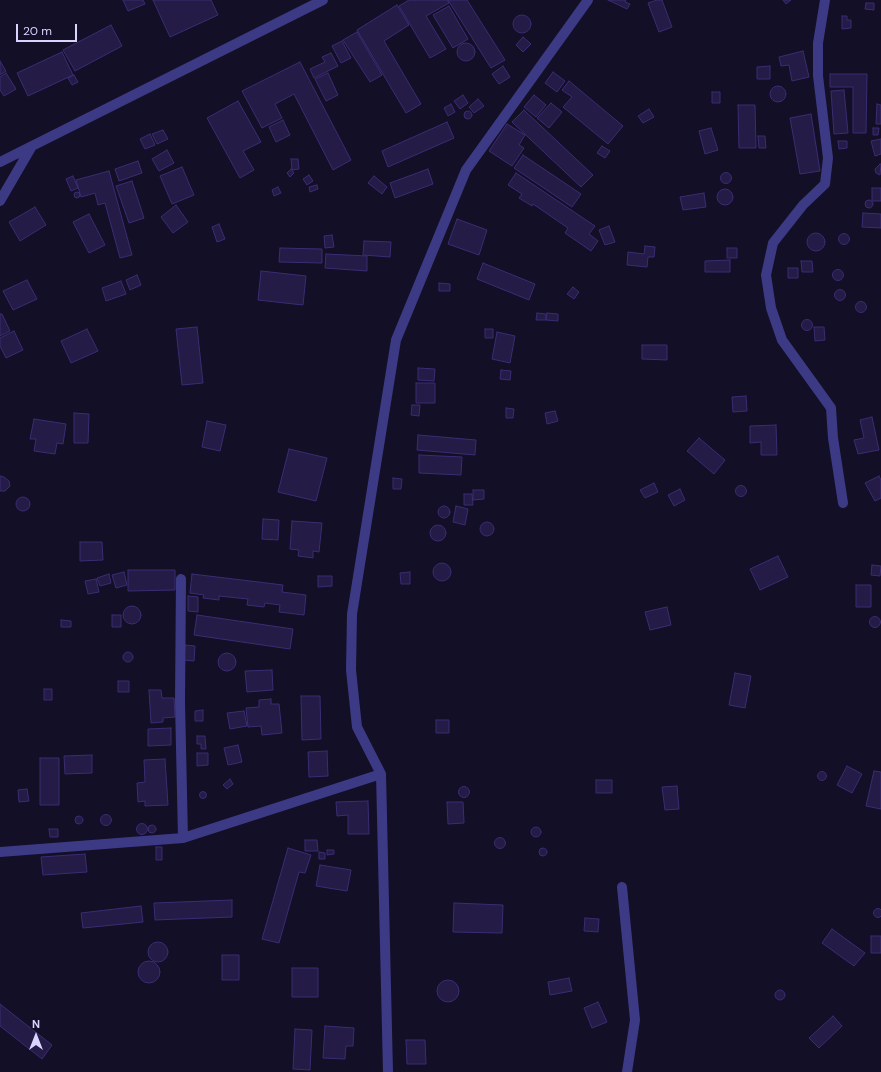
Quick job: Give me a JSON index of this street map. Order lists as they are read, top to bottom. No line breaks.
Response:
{"scale_bar":"20 m","north":"top"}
